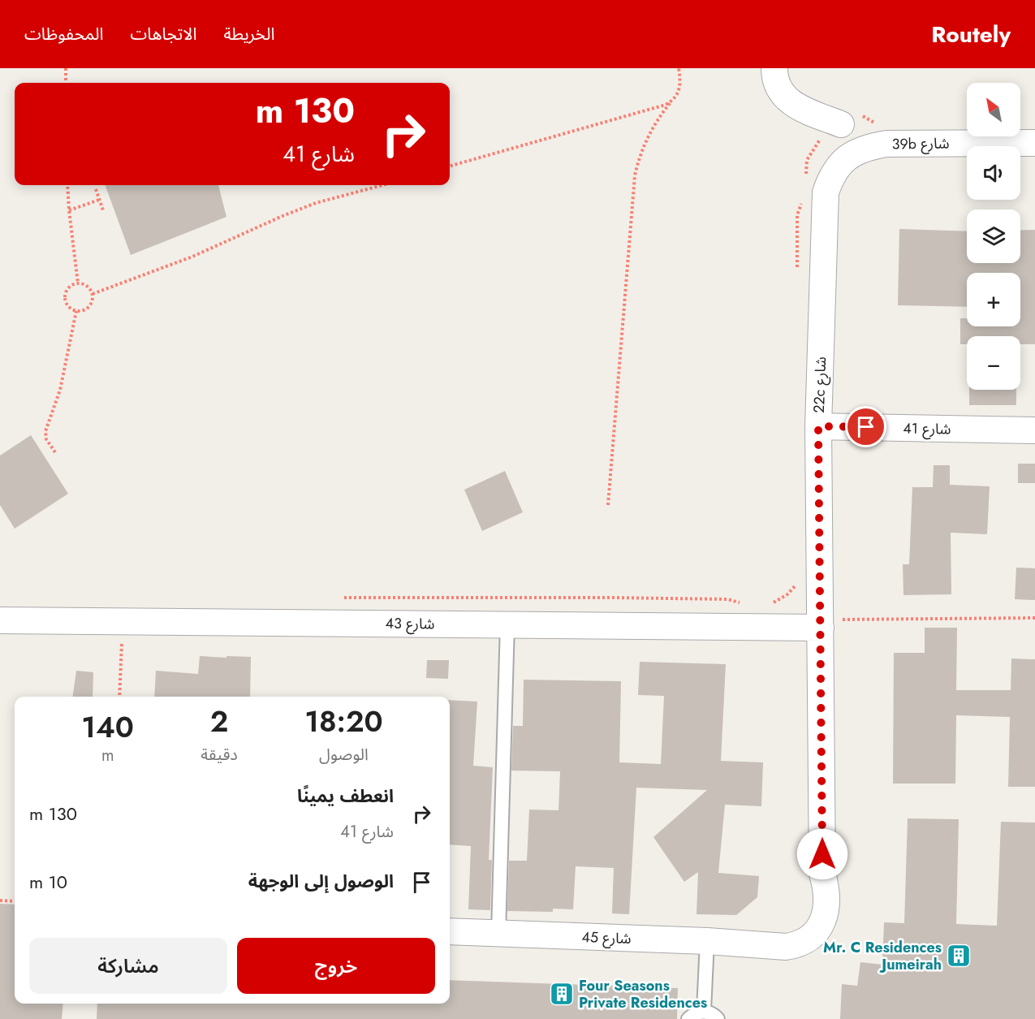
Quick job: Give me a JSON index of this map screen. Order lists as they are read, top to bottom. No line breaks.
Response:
{"streets":{"street":["39b شارع","22c شارع","شارع 41","شارع 43","شارع 45"]},"crossings":[["39b شارع","22c شارع"],["22c شارع","شارع 41"],["22c شارع","شارع 43"],["22c شارع","شارع 45"]],"places":{"building":["Mr. C Residences Jumeirah","Four Seasons Private Residences"]},"north":"top left","page":{"header":"Routely","nav":["الخريطة","الاتجاهات","المحفوظات"],"map_buttons":["+","−"],"turn":["130 m","شارع 41"],"eta":["18:20","الوصول","2","دقيقة","140","m"],"list":[{"name":"انعطف يمينًا","note":"شارع 41","value":"130 m"},{"name":"الوصول إلى الوجهة","value":"10 m"}],"buttons":["خروج","مشاركة"]}}
